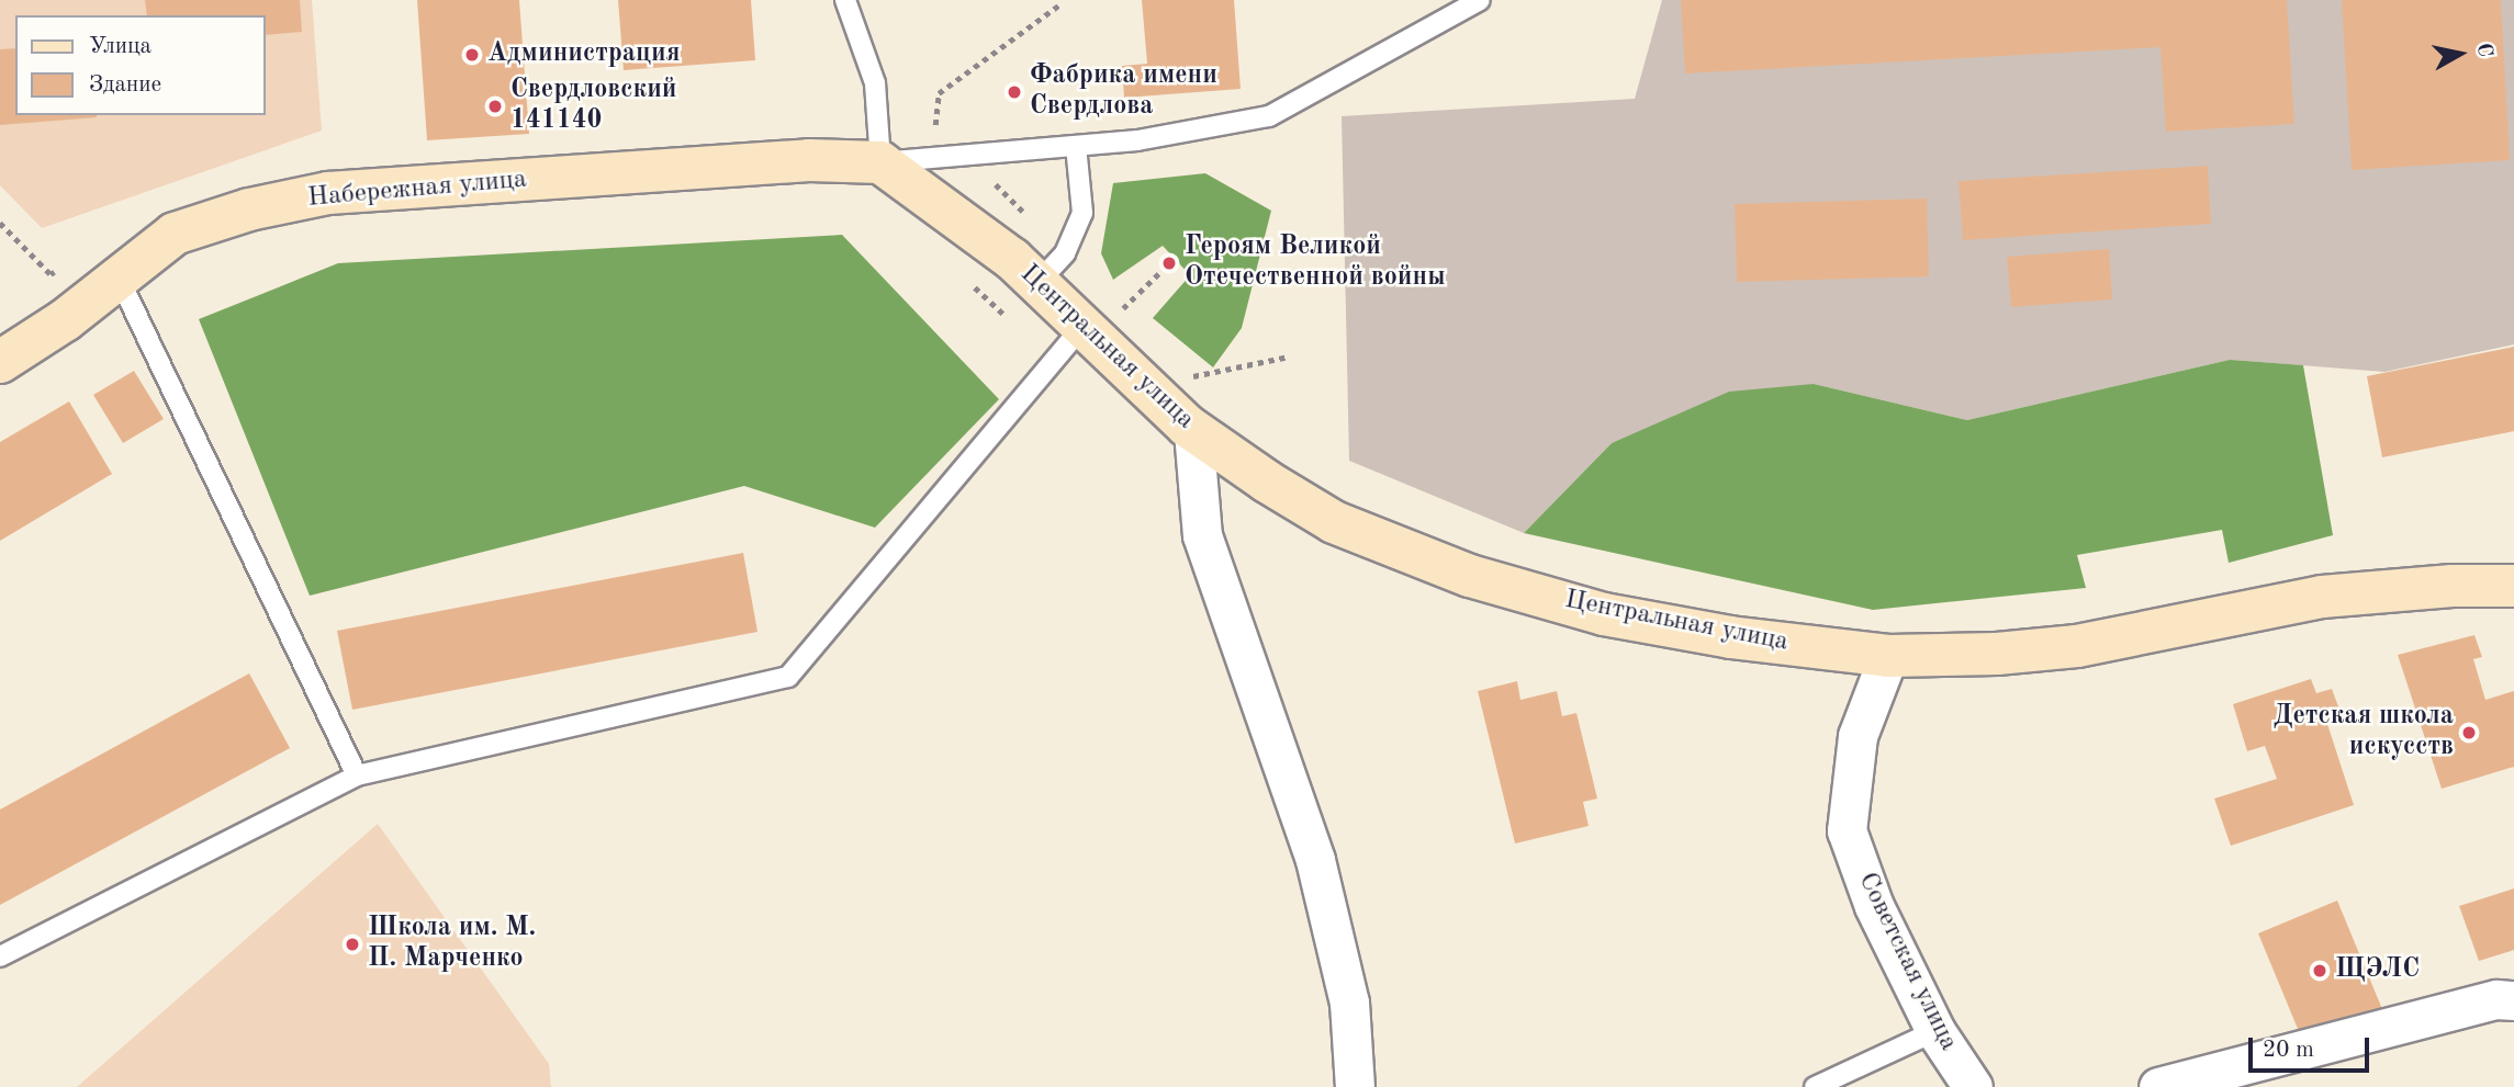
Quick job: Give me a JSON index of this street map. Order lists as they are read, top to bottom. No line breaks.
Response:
{"streets":{"street":["Набережная улица","Центральная улица","Советская улица"]},"crossings":[["Набережная улица","Центральная улица"],["Центральная улица","Советская улица"]],"places":["Администрация","Фабрика имени Свердлова","Свердловский 141140","Героям Великой Отечественной войны","Детская школа искусств","Школа им. М. П. Марченко","ЩЭЛС"],"legend":["Улица","Здание"],"scale_bar":"20 m","north":"right"}
